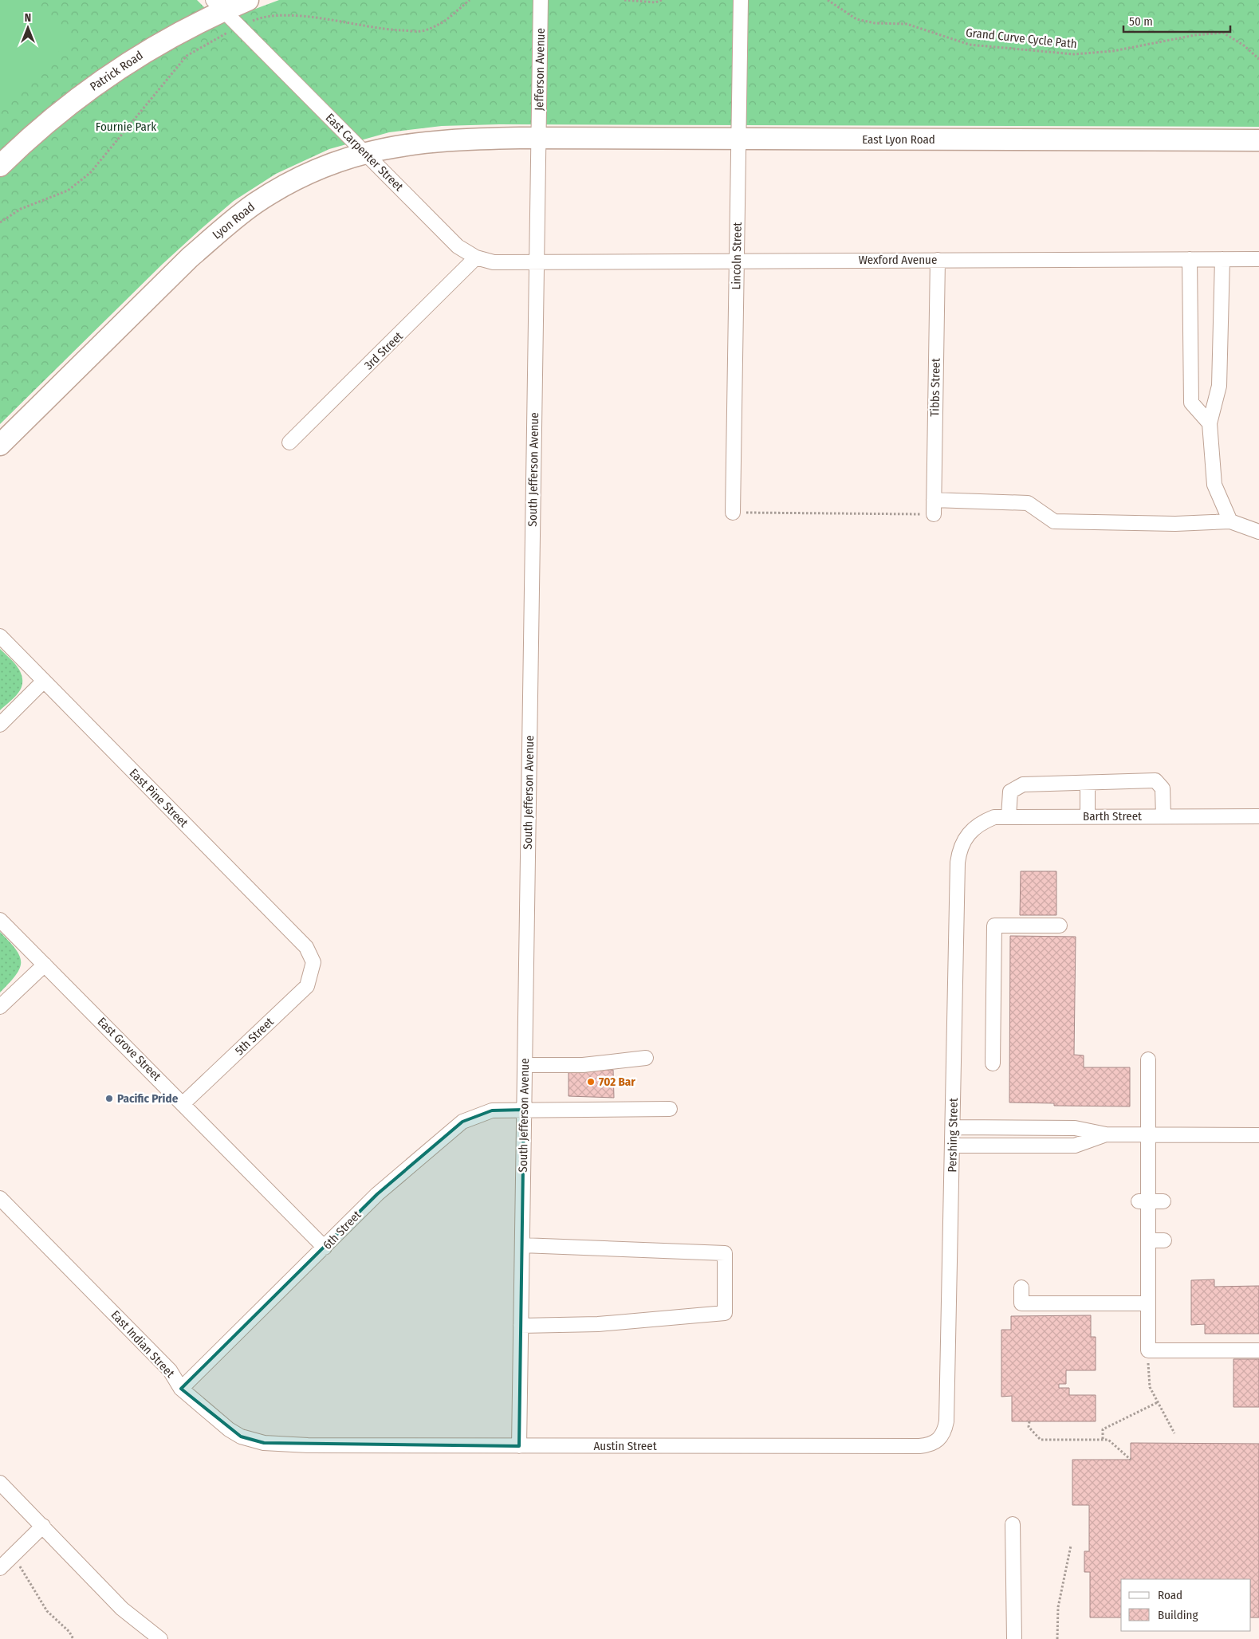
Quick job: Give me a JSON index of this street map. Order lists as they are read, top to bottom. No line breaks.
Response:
{"streets":{"highway":["Patrick Road","East Lyon Road","Lyon Road"],"street":["Jefferson Avenue","East Carpenter Street","Lincoln Street","Wexford Avenue","3rd Street","Tibbs Street","South Jefferson Avenue","East Pine Street","Barth Street","5th Street","East Grove Street","Pershing Street","6th Street","East Indian Street","Austin Street"],"path":["Grand Curve Cycle Path"]},"crossings":[["Jefferson Avenue","East Lyon Road"],["Jefferson Avenue","Lyon Road"],["Jefferson Avenue","South Jefferson Avenue"],["Patrick Road","East Carpenter Street"],["East Lyon Road","Lyon Road"],["East Lyon Road","Lincoln Street"],["East Lyon Road","South Jefferson Avenue"],["East Carpenter Street","Lyon Road"],["East Carpenter Street","Wexford Avenue"],["East Carpenter Street","3rd Street"],["East Carpenter Street","South Jefferson Avenue"],["Lyon Road","South Jefferson Avenue"],["Lincoln Street","Wexford Avenue"],["Wexford Avenue","Tibbs Street"],["Wexford Avenue","South Jefferson Avenue"],["South Jefferson Avenue","6th Street"],["South Jefferson Avenue","Austin Street"],["East Pine Street","5th Street"],["Barth Street","Pershing Street"],["5th Street","East Grove Street"],["East Grove Street","6th Street"],["Pershing Street","Austin Street"],["6th Street","East Indian Street"],["East Indian Street","Austin Street"]],"parks":["Fournie Park"],"places":["702 Bar","Pacific Pride"],"legend":["Road","Building"],"scale_bar":"50 m","north":"top"}
